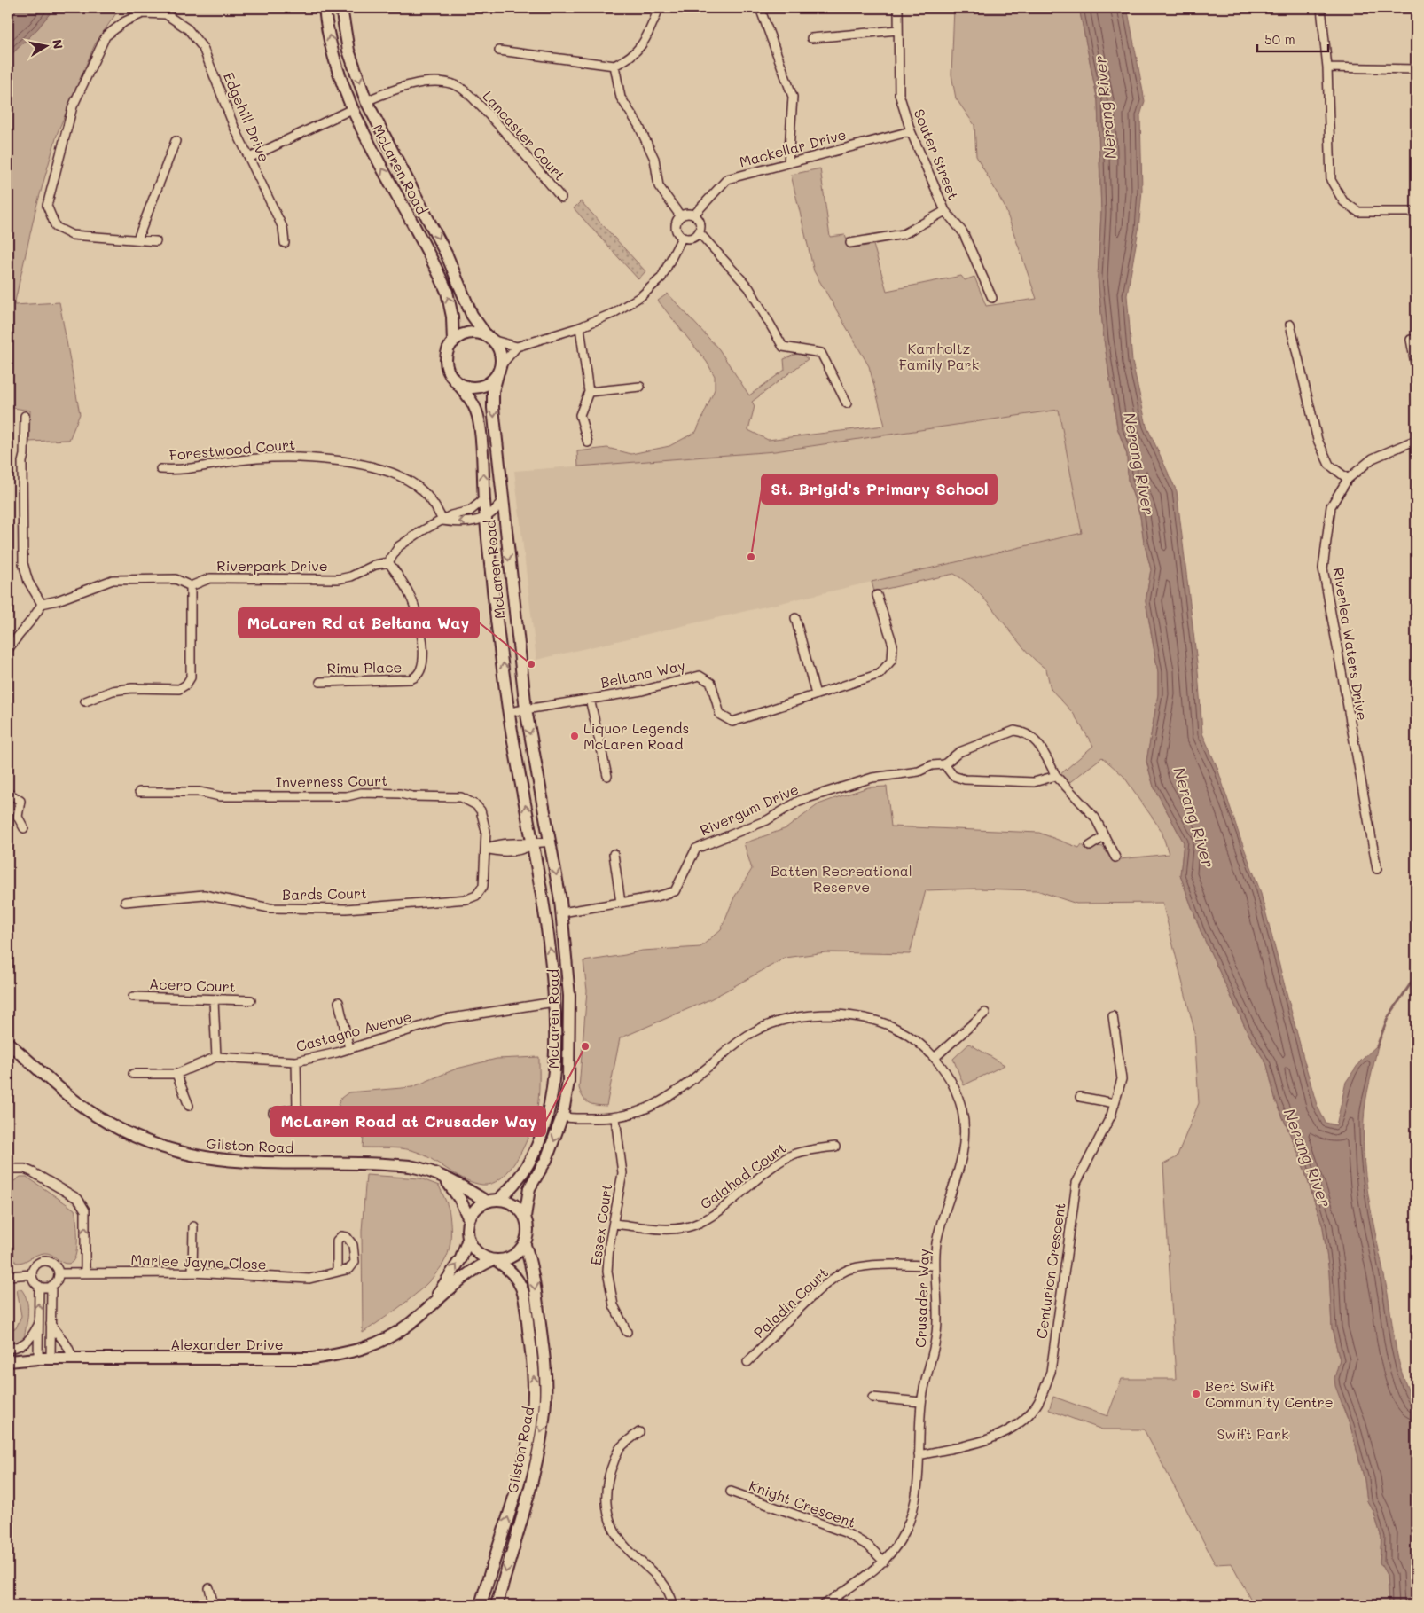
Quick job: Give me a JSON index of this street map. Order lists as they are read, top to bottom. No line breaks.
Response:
{"streets":{"main road":["McLaren Road","Gilston Road","Alexander Drive"],"street":["Edgehill Drive","Lancaster Court","Mackellar Drive","Souter Street","Forestwood Court","Riverpark Drive","Riverlea Waters Drive","Rimu Place","Beltana Way","Inverness Court","Rivergum Drive","Bards Court","Acero Court","Castagno Avenue","Galahad Court","Essex Court","Marlee Jayne Close","Centurion Crescent","Crusader Way","Paladin Court","Knight Crescent"]},"crossings":[["Lancaster Court","McLaren Road"],["Mackellar Drive","Souter Street"],["McLaren Road","Beltana Way"],["McLaren Road","Rivergum Drive"],["McLaren Road","Castagno Avenue"],["McLaren Road","Gilston Road"],["McLaren Road","Crusader Way"],["McLaren Road","Alexander Drive"],["Riverpark Drive","Rimu Place"],["Inverness Court","Bards Court"],["Gilston Road","Alexander Drive"],["Galahad Court","Essex Court"],["Essex Court","Crusader Way"],["Centurion Crescent","Crusader Way"],["Crusader Way","Paladin Court"],["Crusader Way","Knight Crescent"]],"water":["Nerang River"],"parks":["Kamholtz Family Park","Batten Recreational Reserve","Swift Park"],"places":["St. Brigid's Primary School","McLaren Rd at Beltana Way","Liquor Legends McLaren Road","McLaren Road at Crusader Way","Bert Swift Community Centre"],"scale_bar":"50 m","north":"right"}
